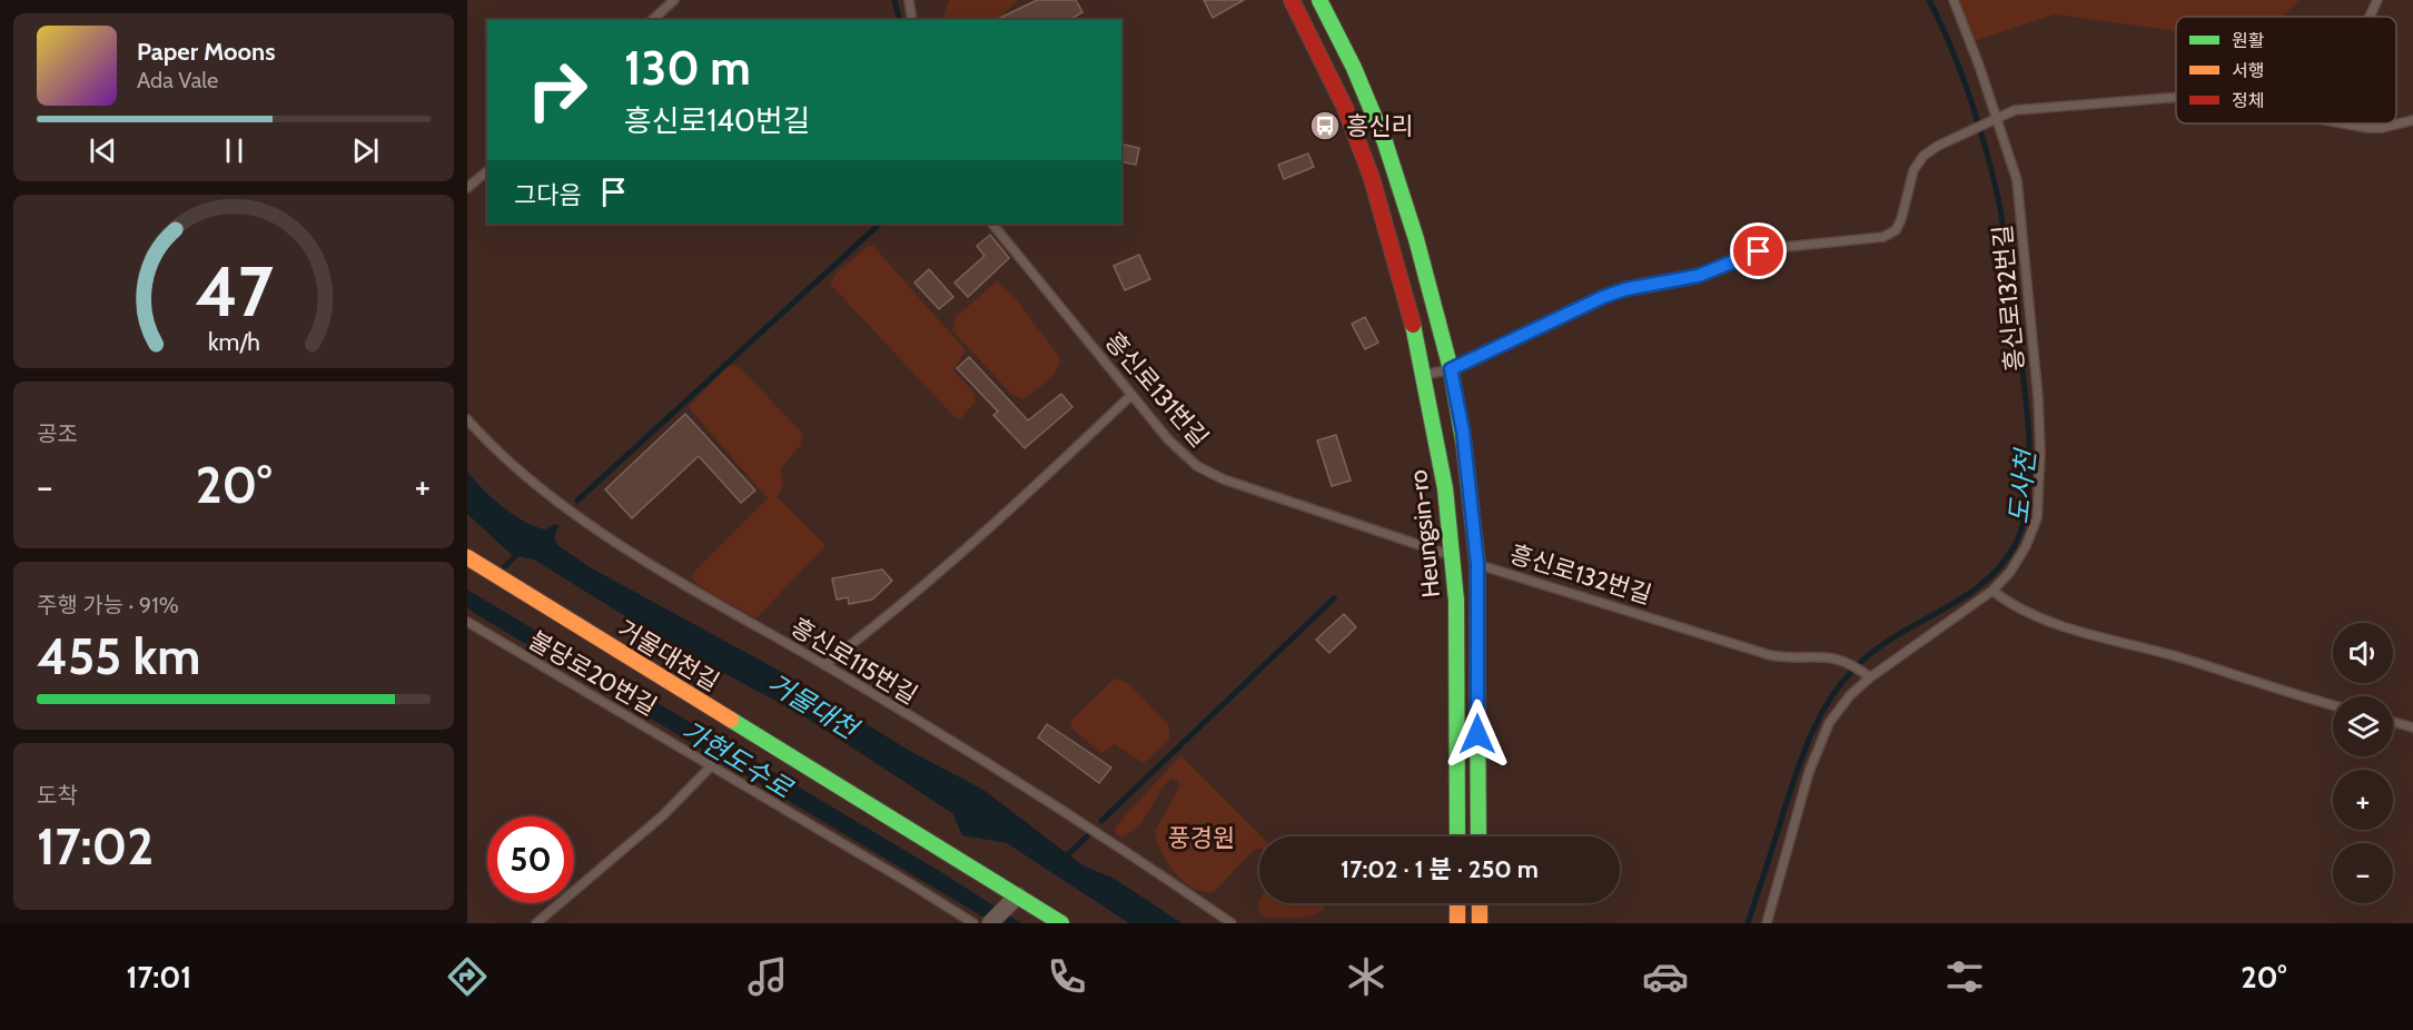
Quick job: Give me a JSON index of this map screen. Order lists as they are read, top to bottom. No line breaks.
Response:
{"streets":{"main road":["Heungsin-ro","거물대천길"],"lane":["흥신로132번길","흥신로131번길","흥신로115번길","불당로20번길"]},"crossings":[["흥신로132번길","Heungsin-ro"],["흥신로131번길","Heungsin-ro"]],"water":["도사천","거물대천","가현도수로"],"parks":["풍경원"],"places":{"bus stop":["흥신리"]},"legend":["원활","서행","정체"],"page":{"turn":["130 m","흥신로140번길"],"song":["Paper Moons","Ada Vale"],"then":"그다음","tile":["공조",["주행 가능 · 91%","455 km"],["도착","17:02"]],"heat":["−","20°","+"],"map_buttons":["+","−"],"limit":"50","trip":"17:02 · 1 분 · 250 m","tabs":["17:01","20°"],"gauge":["47","km/h"]}}
